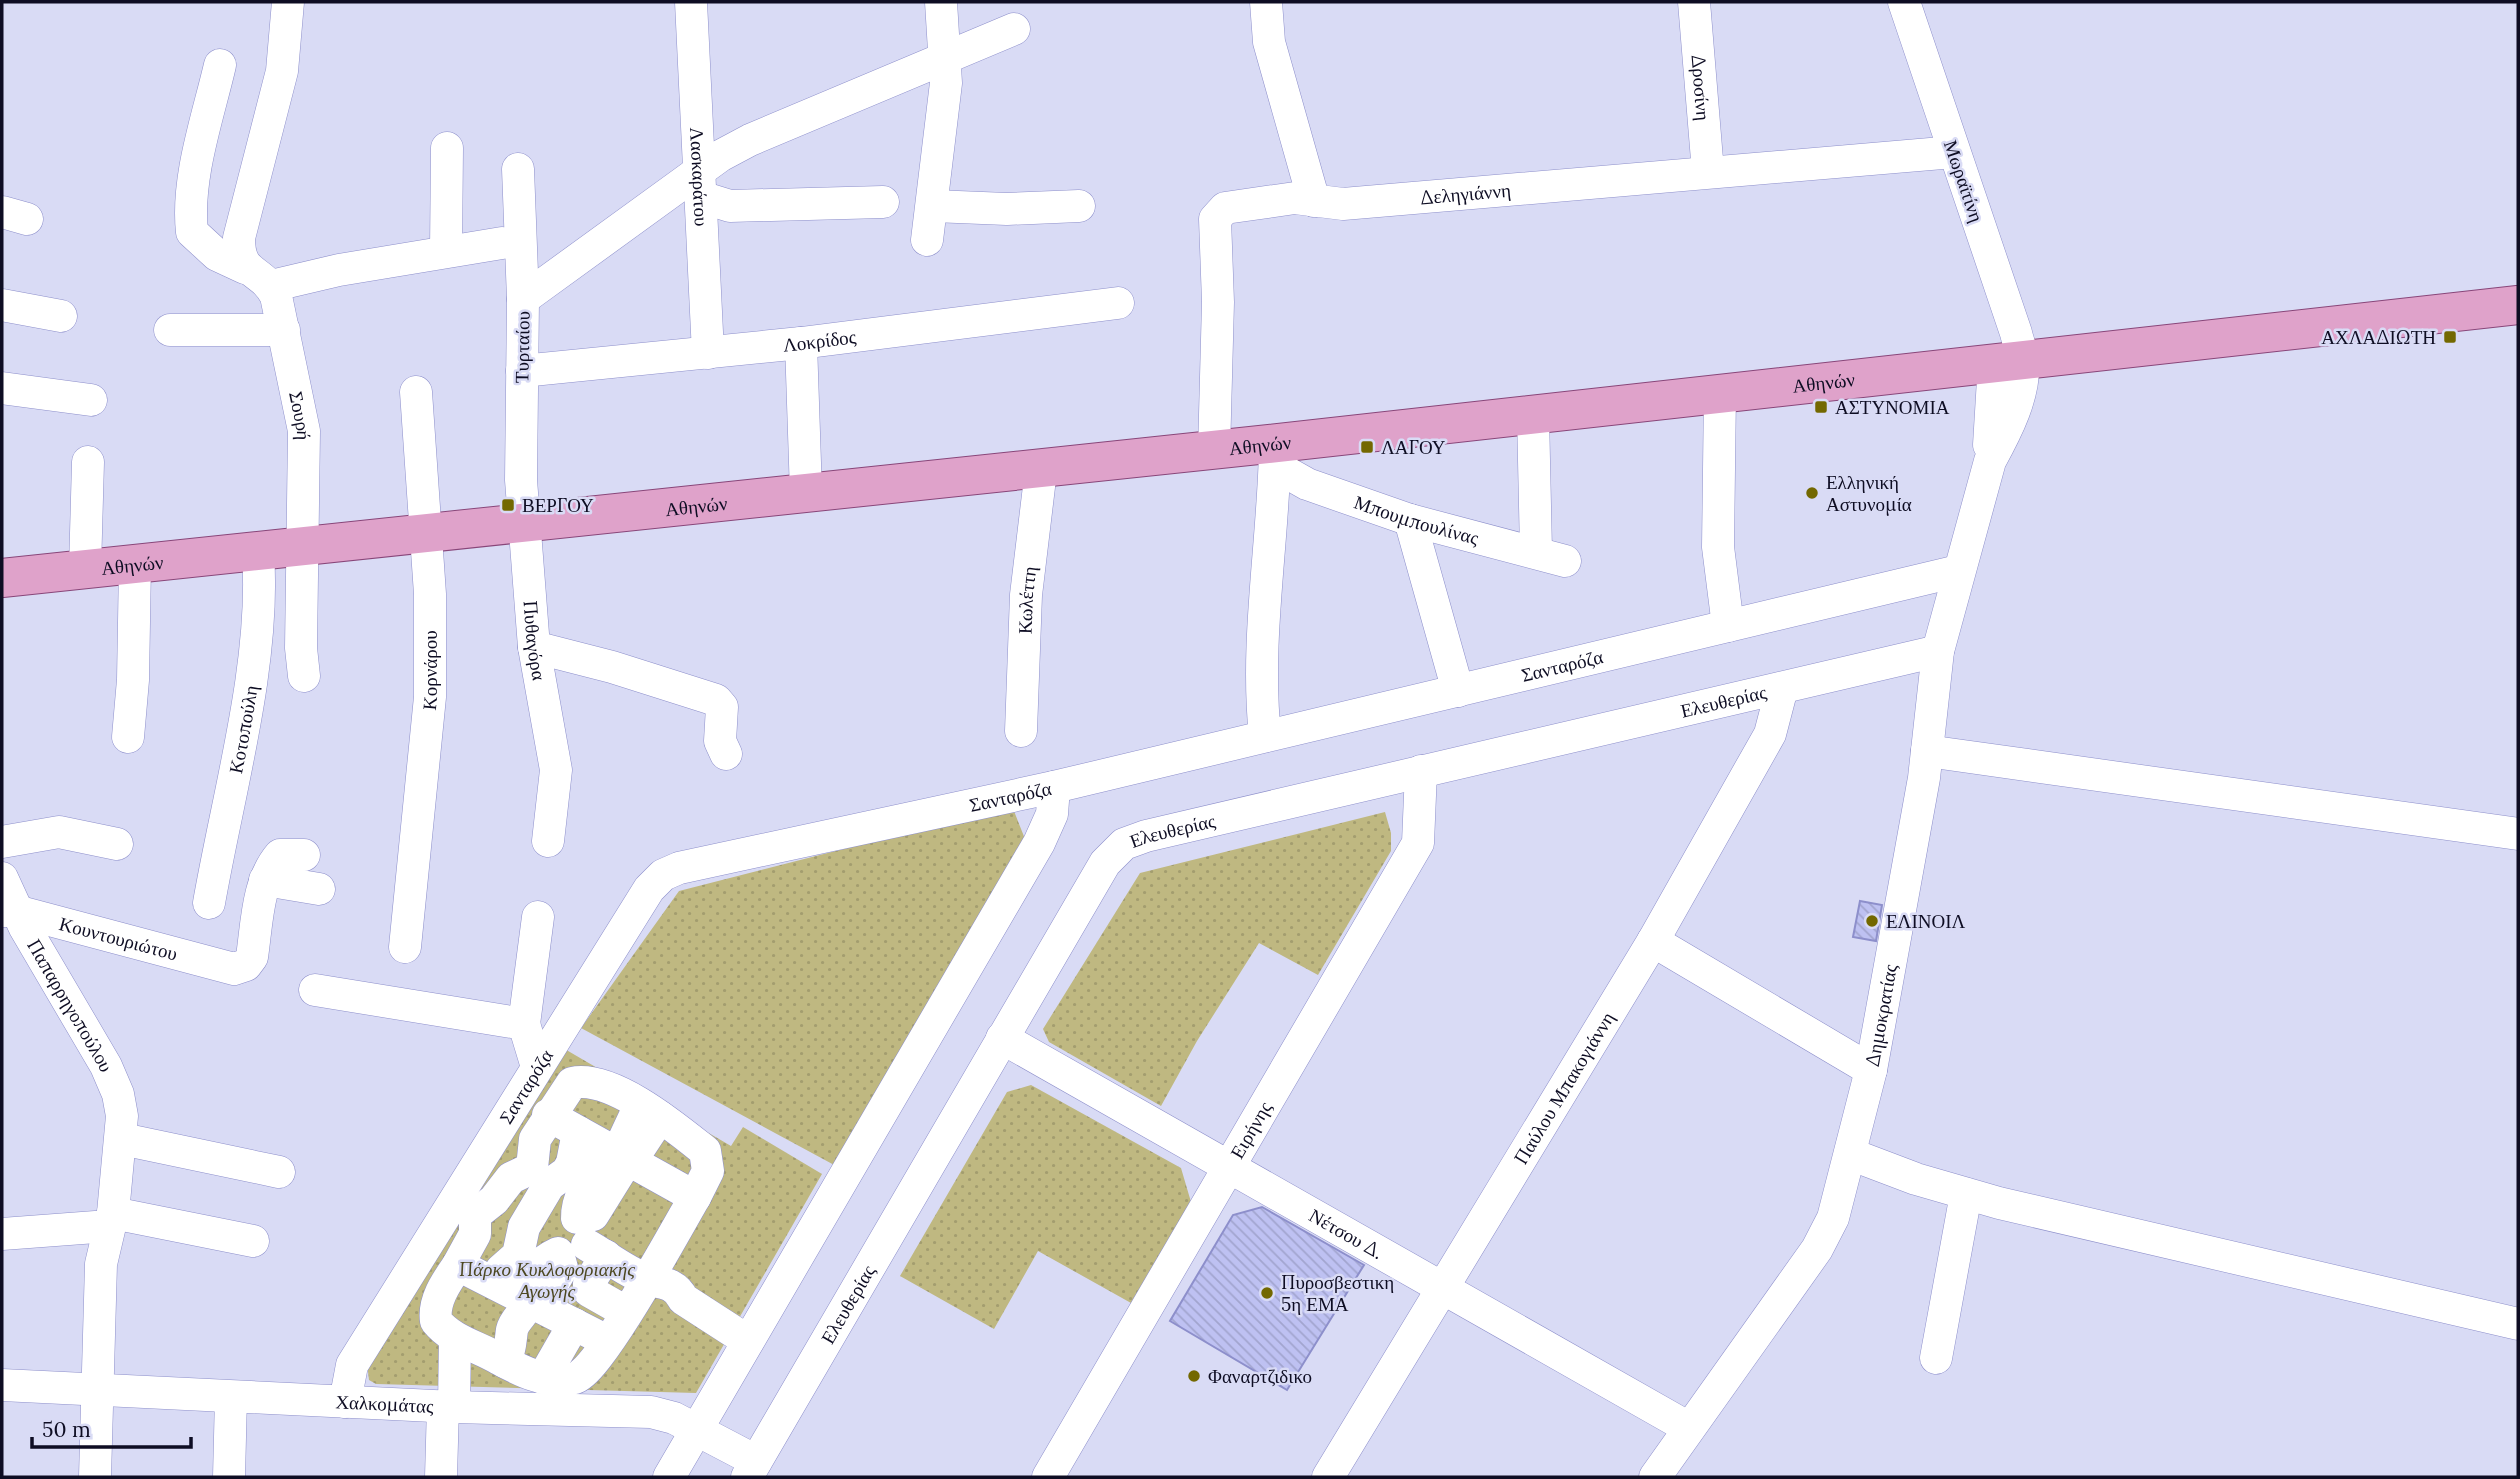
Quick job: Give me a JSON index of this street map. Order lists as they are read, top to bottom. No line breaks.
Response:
{"streets":{"main road":["Αθηνών"],"street":["Δροσίνη","Λασκαράτου","Μωραϊτίνη","Δεληγιάννη","Λοκρίδος","Τυρταίου","Σουρή","Μπουμπουλίνας","Κωλέττη","Πυθαγόρα","Σανταρόζα","Κορνάρου","Ελευθερίας","Κοτοπούλη","Κουντουριώτου","Παπαρρηγοπούλου","Δημοκρατίας","Παύλου Μπακογιάννη","Ειρήνης","Νέτσου Δ.","Χαλκομάτας"]},"crossings":[["Δροσίνη","Δεληγιάννη"],["Λασκαράτου","Λοκρίδος"],["Μωραϊτίνη","Δεληγιάννη"],["Μωραϊτίνη","Αθηνών"],["Μωραϊτίνη","Δημοκρατίας"],["Δεληγιάννη","Αθηνών"],["Λοκρίδος","Τυρταίου"],["Τυρταίου","Αθηνών"],["Τυρταίου","Πυθαγόρα"],["Αθηνών","Σουρή"],["Αθηνών","Μπουμπουλίνας"],["Αθηνών","Κωλέττη"],["Αθηνών","Πυθαγόρα"],["Αθηνών","Κορνάρου"],["Αθηνών","Κοτοπούλη"],["Αθηνών","Δημοκρατίας"],["Σανταρόζα","Δημοκρατίας"],["Σανταρόζα","Χαλκομάτας"],["Ελευθερίας","Δημοκρατίας"],["Ελευθερίας","Παύλου Μπακογιάννη"],["Ελευθερίας","Ειρήνης"],["Ελευθερίας","Νέτσου Δ."],["Ελευθερίας","Χαλκομάτας"],["Κουντουριώτου","Παπαρρηγοπούλου"],["Παπαρρηγοπούλου","Χαλκομάτας"],["Δημοκρατίας","Νέτσου Δ."],["Παύλου Μπακογιάννη","Νέτσου Δ."],["Ειρήνης","Νέτσου Δ."]],"parks":["Πάρκο Κυκλοφοριακής Αγωγής"],"places":{"transit":["ΑΧΛΑΔΙΩΤΗ","ΑΣΤΥΝΟΜΙΑ","ΛΑΓΟΥ","ΒΕΡΓΟΥ"],"other":["Ελληνική Αστυνομία","ΕΛΙΝΟΙΛ","Πυροσβεστικη 5η ΕΜΑ","Φαναρτζιδικο"]},"scale_bar":"50 m"}
